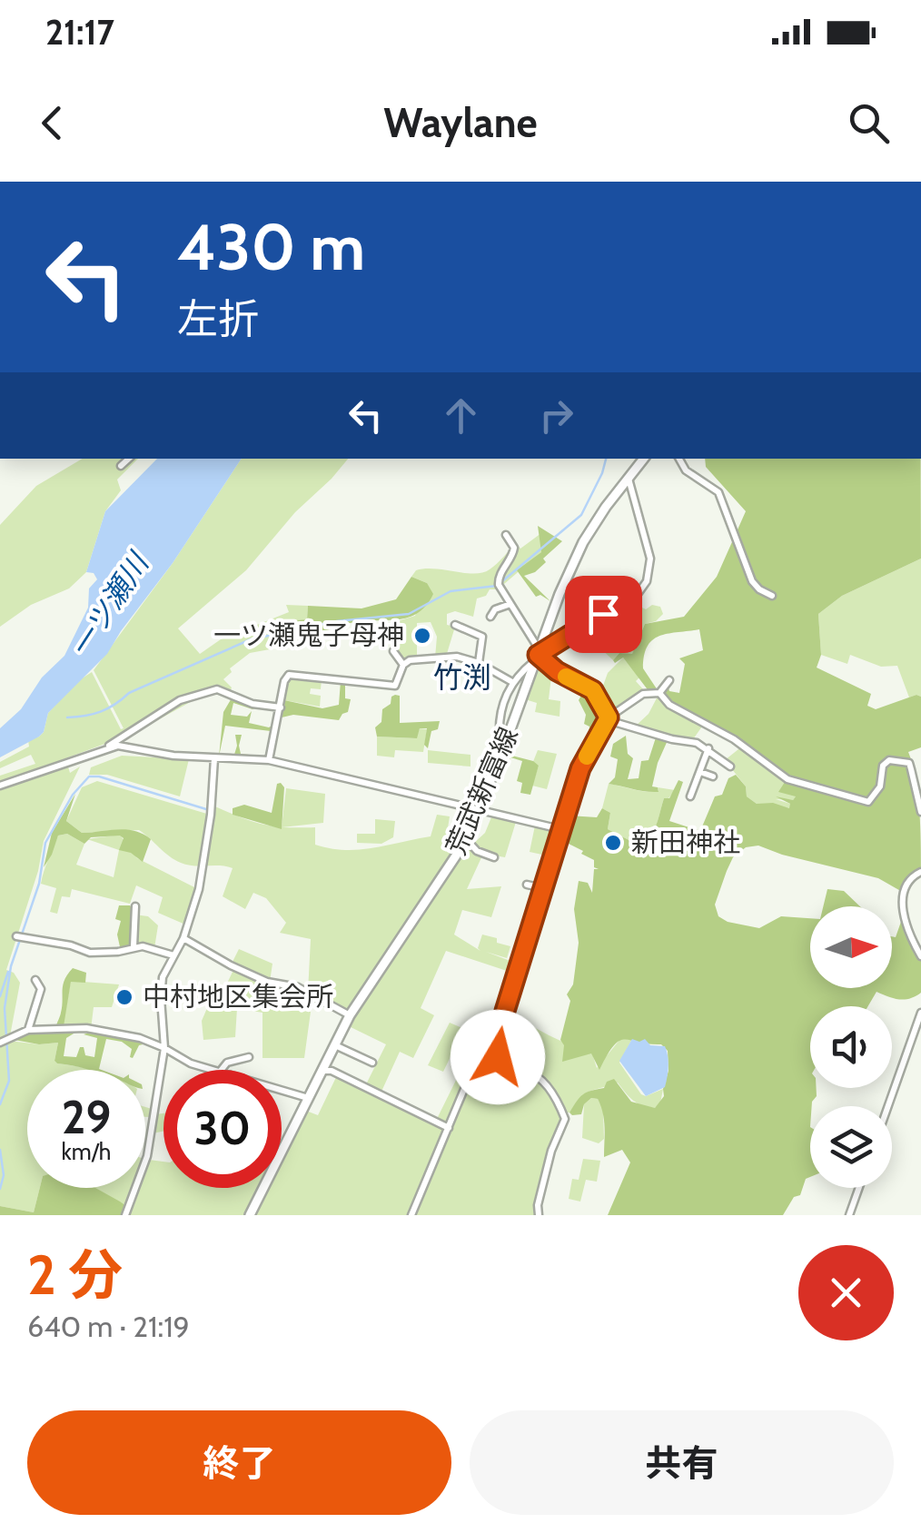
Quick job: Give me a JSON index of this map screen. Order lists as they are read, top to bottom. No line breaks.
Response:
{"streets":{"main road":["荒武新富線"]},"districts":["竹渕"],"water":["一ツ瀬川"],"places":["一ツ瀬鬼子母神","新田神社","中村地区集会所"],"north":"right","page":{"status":"21:17","header":"Waylane","turn":["430 m","左折"],"speed":"29 km/h","limit":"30","heading":["2 分","640 m · 21:19"],"buttons":["終了","共有"]}}
